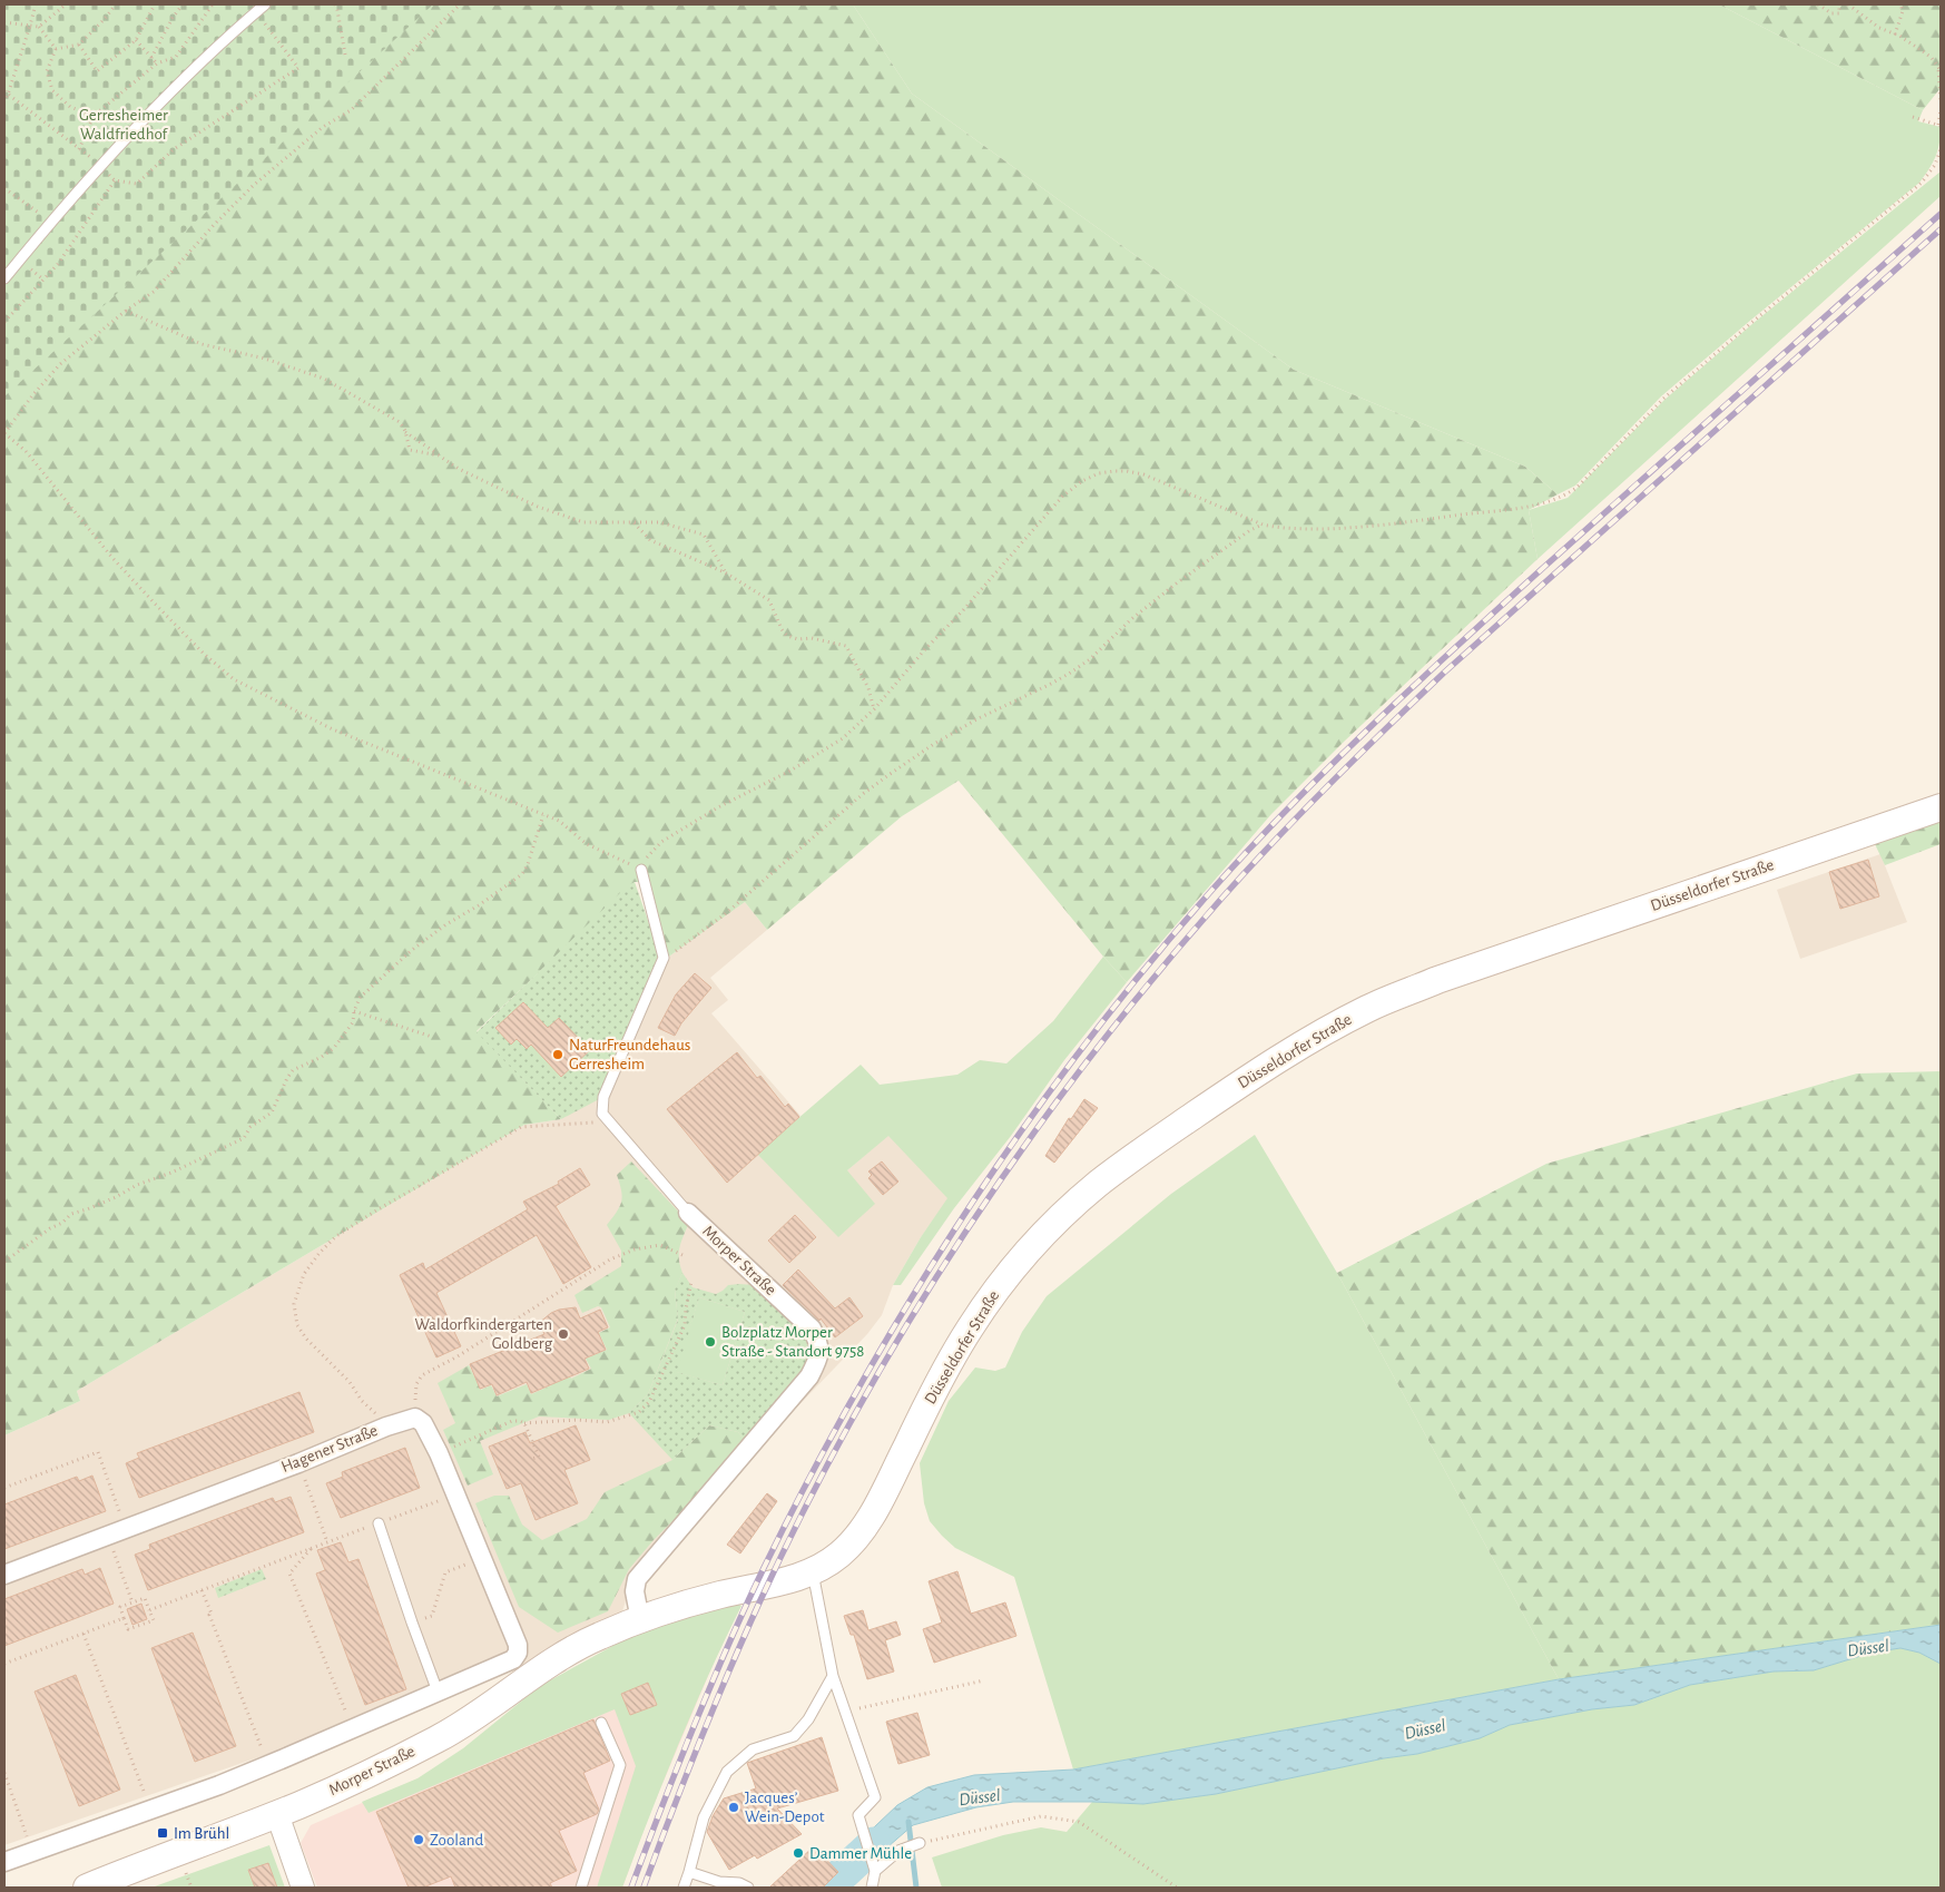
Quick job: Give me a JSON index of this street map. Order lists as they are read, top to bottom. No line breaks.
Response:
{"streets":{"main road":["Düsseldorfer Straße","Morper Straße"],"street":["Hagener Straße"]},"crossings":[["Düsseldorfer Straße","Morper Straße"]],"water":["Düssel"],"parks":["Gerresheimer Waldfriedhof"],"places":{"other":["NaturFreundehaus Gerresheim","Waldorfkindergarten Goldberg","Bolzplatz Morper Straße - Standort 9758","Jacques’ Wein-Depot","Zooland","Dammer Mühle"],"transit":["Im Brühl"]}}
